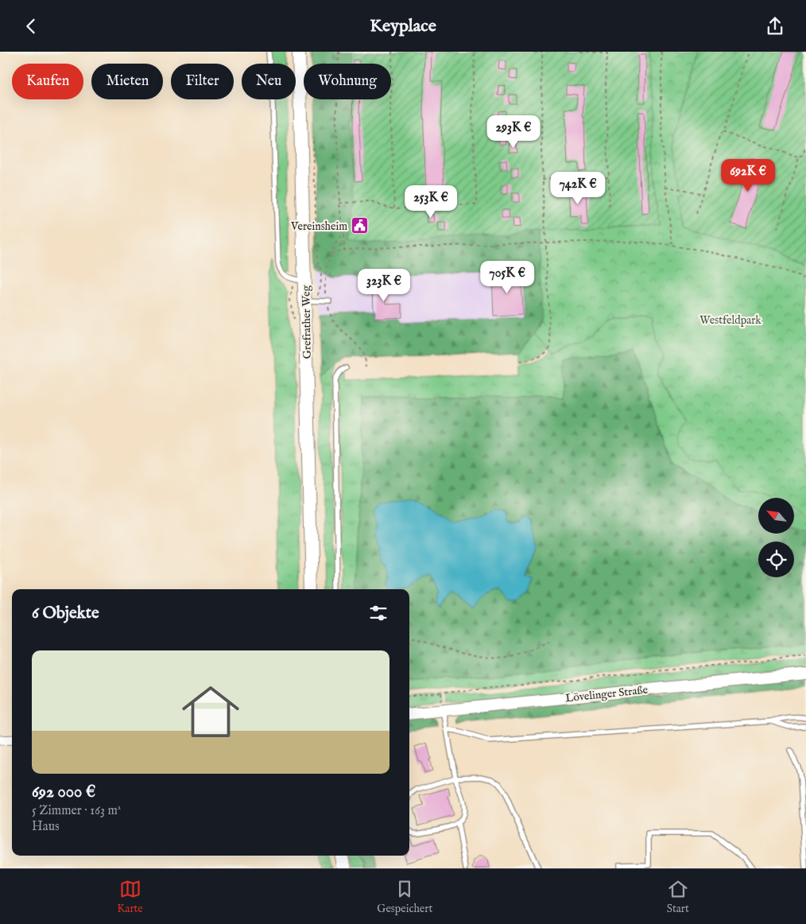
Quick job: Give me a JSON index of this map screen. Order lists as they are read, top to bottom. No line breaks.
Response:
{"streets":{"main road":["Grefrather Weg"],"street":["Lövelinger Straße"]},"parks":["Westfeldpark"],"places":{"public building":["Vereinsheim"]},"north":"top left","page":{"header":"Keyplace","chip":["Kaufen","Mieten","Filter","Neu","Wohnung"],"price":["293K €","692K €","742K €","253K €","705K €","323K €"],"heading":"6 Objekte","list":[{"name":"692 000 €","note":"5 Zimmer · 163 m² · Haus"}],"tabs":["Karte","Gespeichert","Start"]}}
